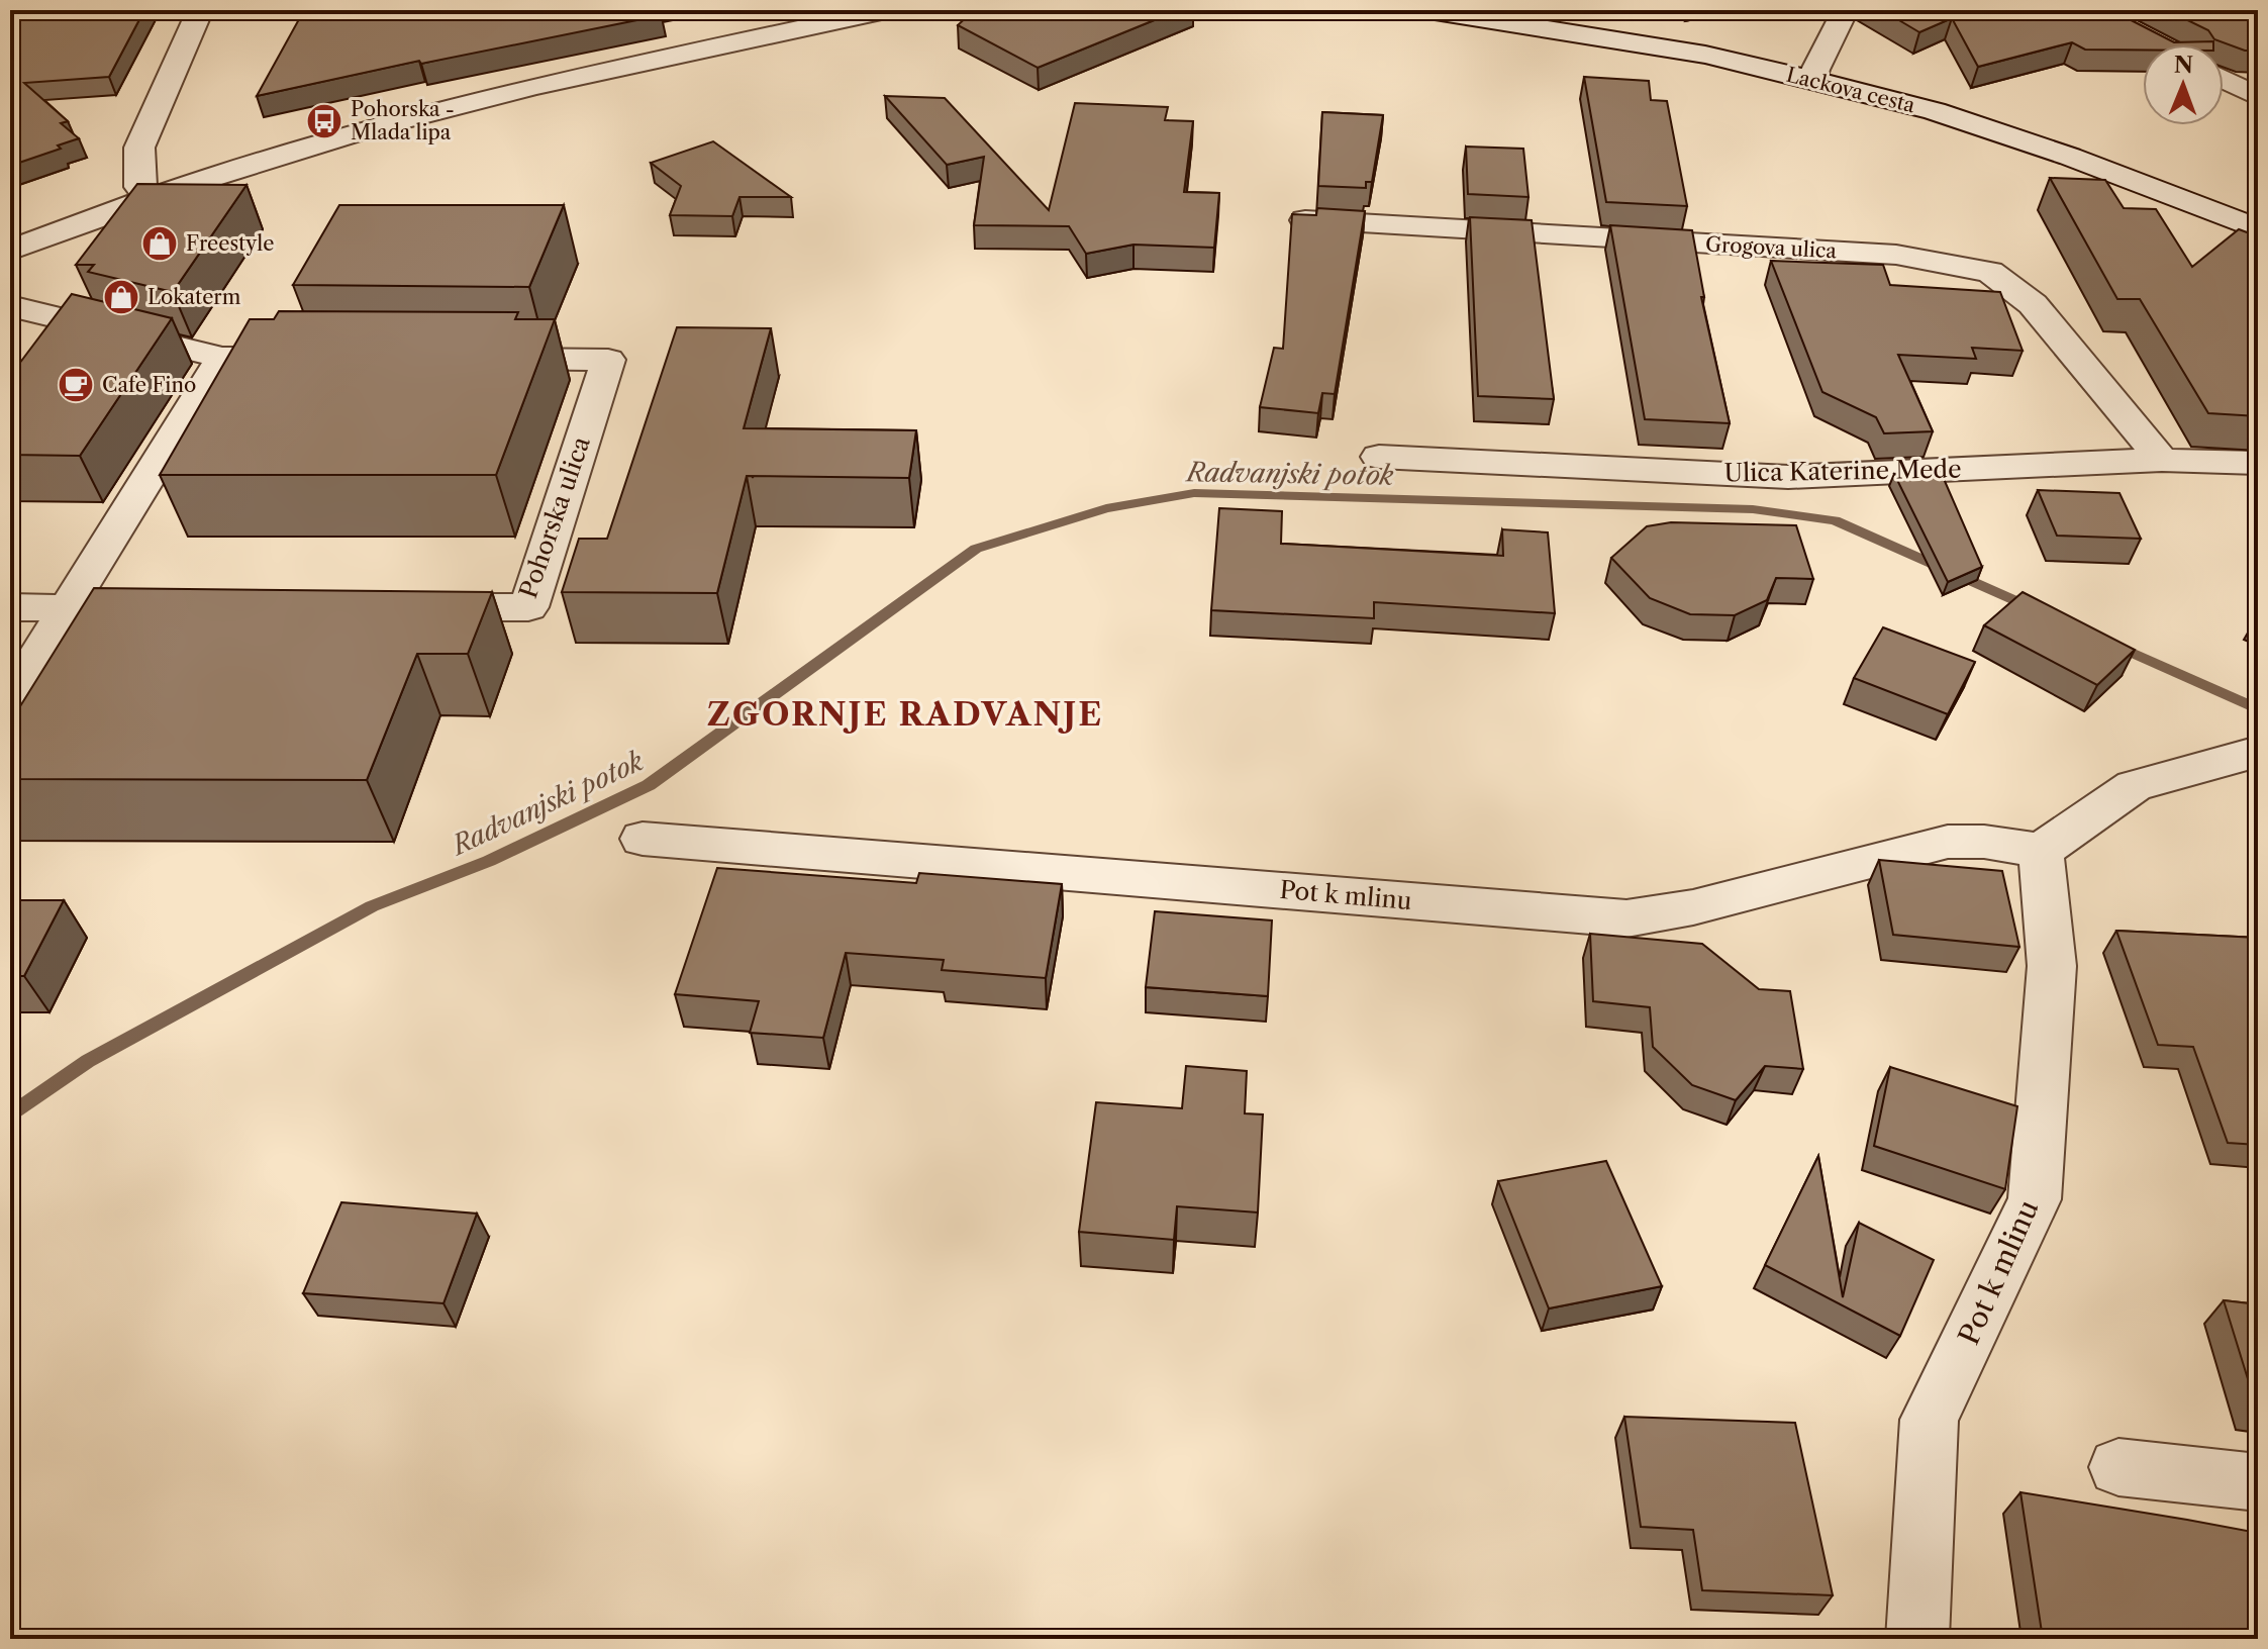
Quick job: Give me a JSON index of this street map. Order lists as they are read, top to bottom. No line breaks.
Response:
{"streets":{"street":["Lackova cesta","Grogova ulica","Ulica Katerine Mede","Pohorska ulica","Pot k mlinu"]},"crossings":[["Grogova ulica","Ulica Katerine Mede"]],"districts":["ZGORNJE RADVANJE"],"water":["Radvanjski potok"],"places":{"bus stop":["Pohorska - Mlada lipa"],"shop":["Freestyle","Lokaterm"],"cafe":["Cafe Fino"]},"north":"top"}
